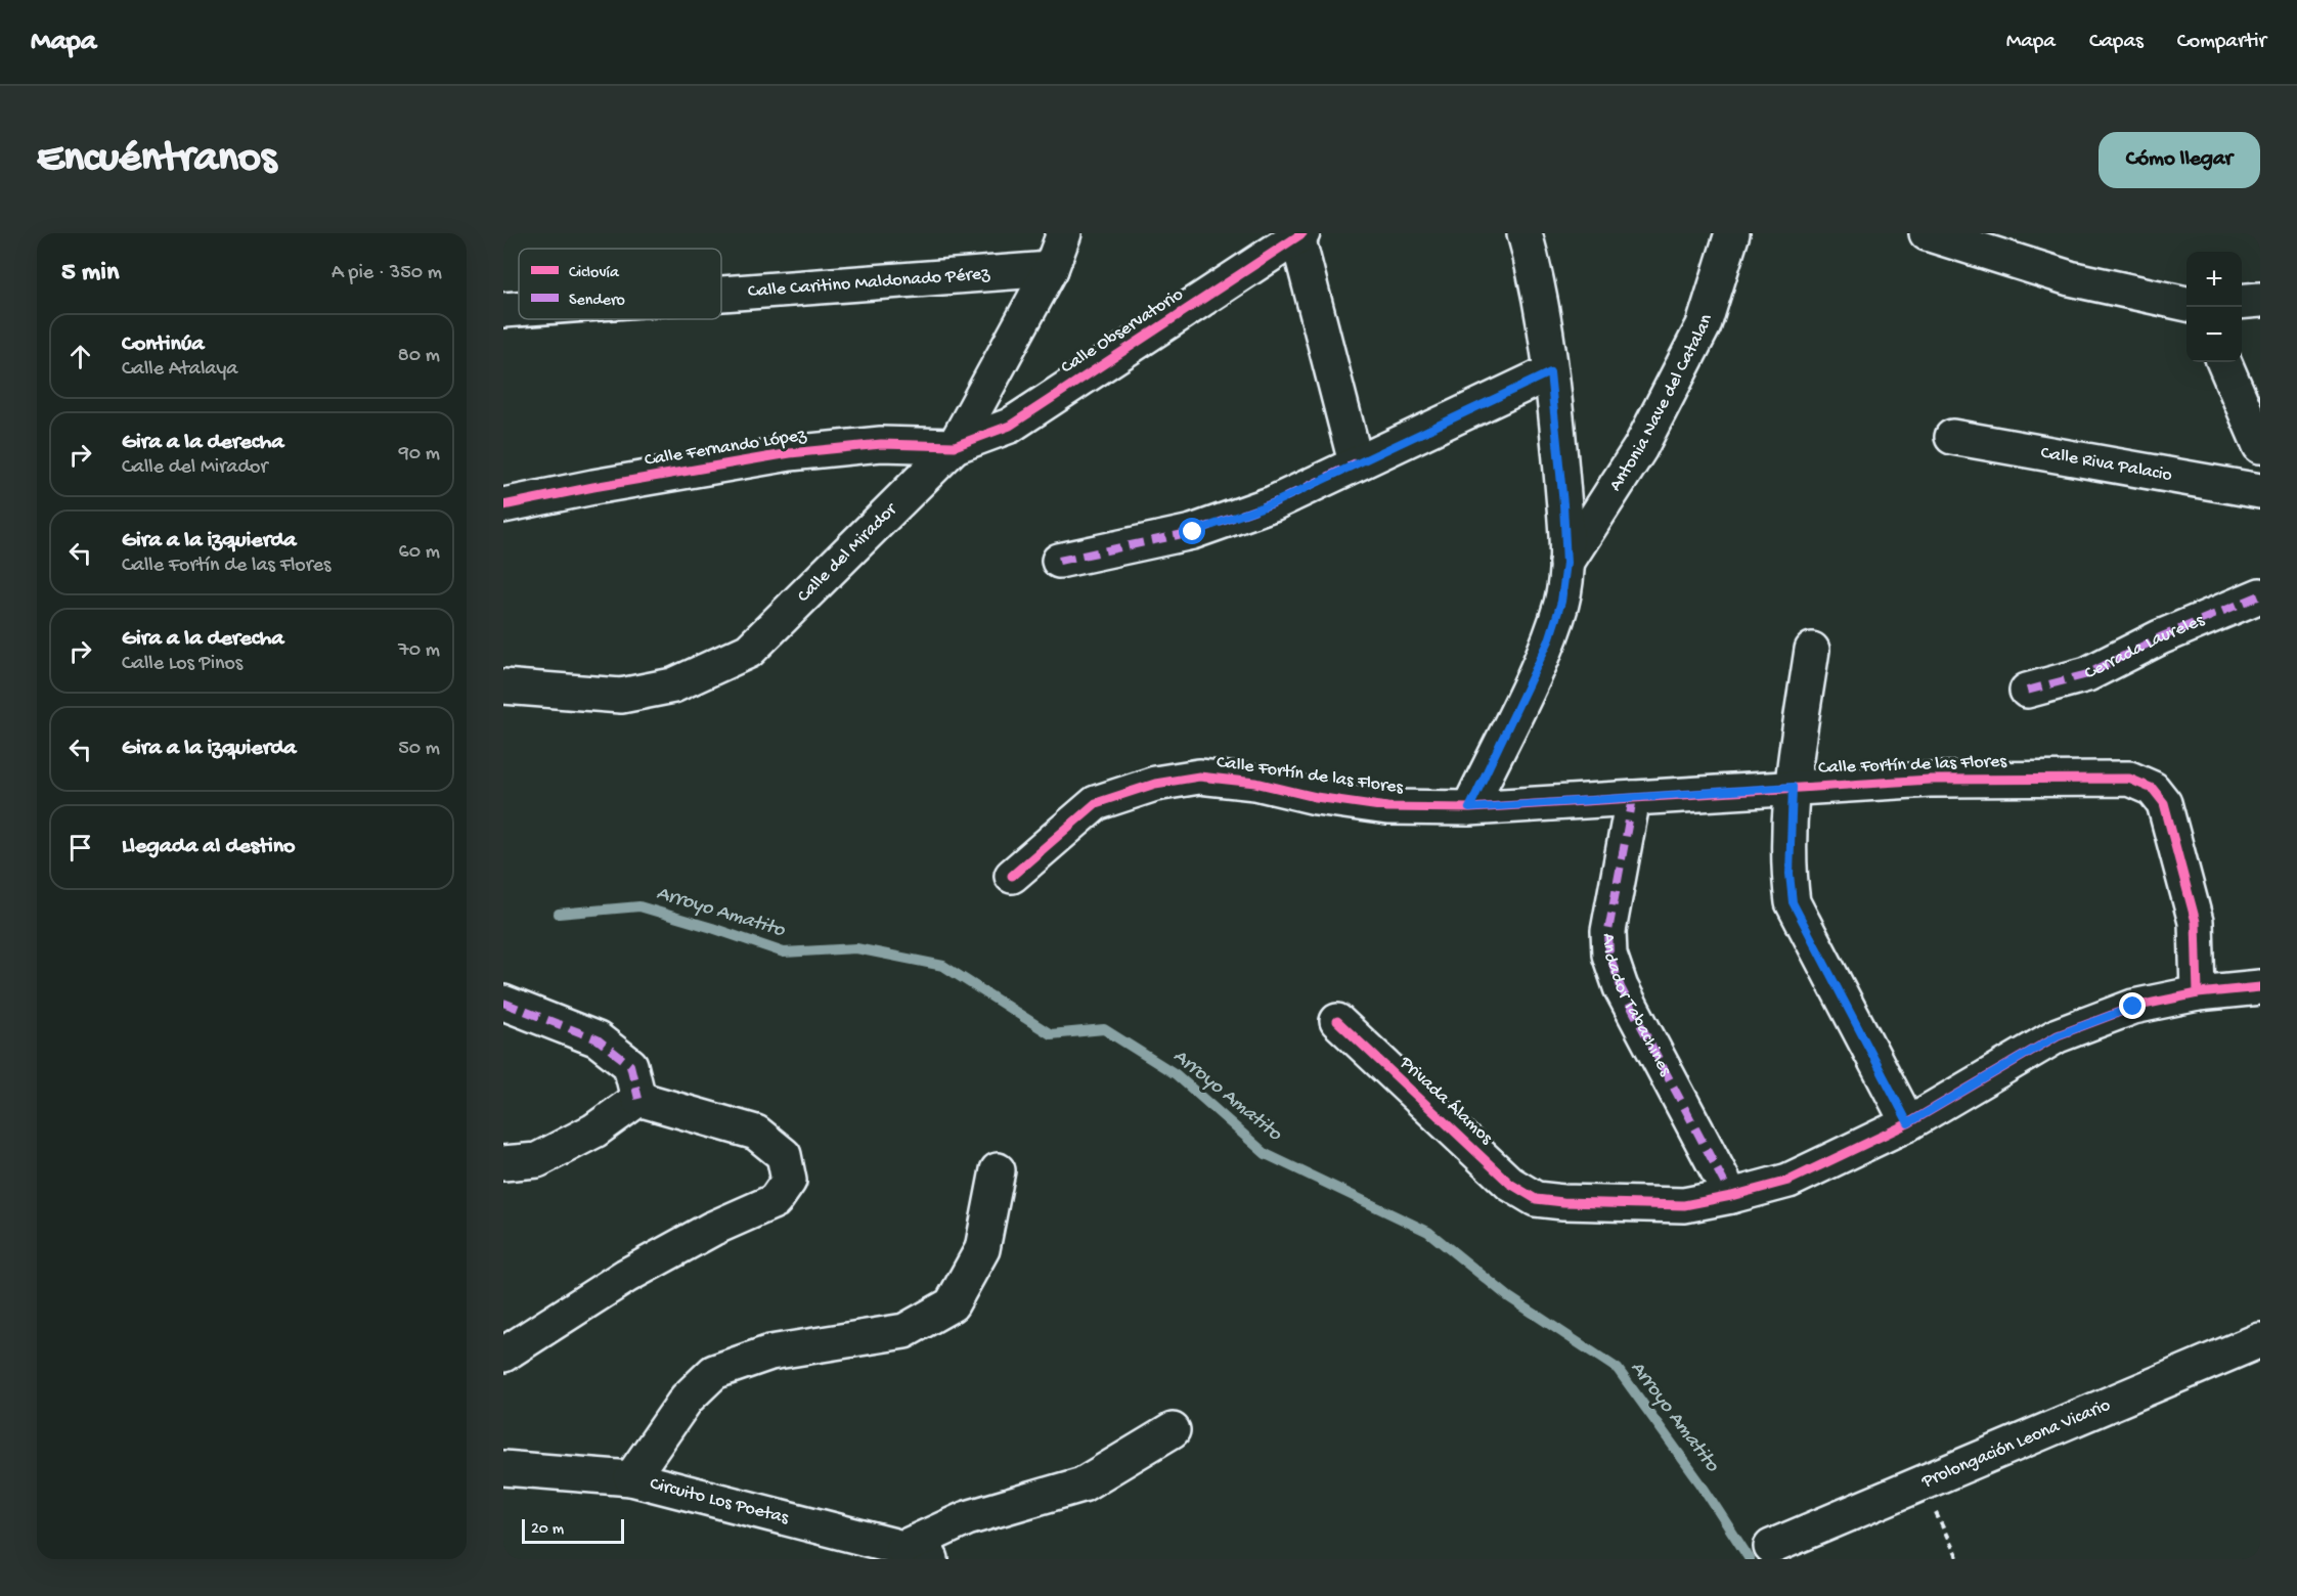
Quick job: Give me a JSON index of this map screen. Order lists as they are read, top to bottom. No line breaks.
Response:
{"streets":{"street":["Calle Caritino Maldonado Pérez","Calle Observatorio","Antonia Nave del Catalan","Calle Fernando López","Calle Riva Palacio","Calle del Mirador","Cerrada Laureles","Calle Fortín de las Flores","Andador Tabachines","Privada Álamos","Prolongación Leona Vicario","Circuito Los Poetas"]},"crossings":[["Calle Caritino Maldonado Pérez","Calle del Mirador"],["Calle Observatorio","Calle Fernando López"],["Calle Observatorio","Calle del Mirador"],["Calle Fernando López","Calle del Mirador"],["Calle Fortín de las Flores","Andador Tabachines"],["Andador Tabachines","Privada Álamos"]],"water":["Arroyo Amatito"],"legend":["Ciclovía","Sendero"],"scale_bar":"20 m","page":{"header":"Mapa","nav":["Mapa","Capas","Compartir"],"buttons":"Cómo llegar","title":"Encuéntranos","heading":["5 min","A pie · 350 m"],"map_buttons":["+","−"],"list":[["Continúa","Calle Atalaya","80 m"],["Gira a la derecha","Calle del Mirador","90 m"],["Gira a la izquierda","Calle Fortín de las Flores","60 m"],["Gira a la derecha","Calle Los Pinos","70 m"],["Gira a la izquierda","50 m"],"Llegada al destino"],"scale":"20 m"}}
